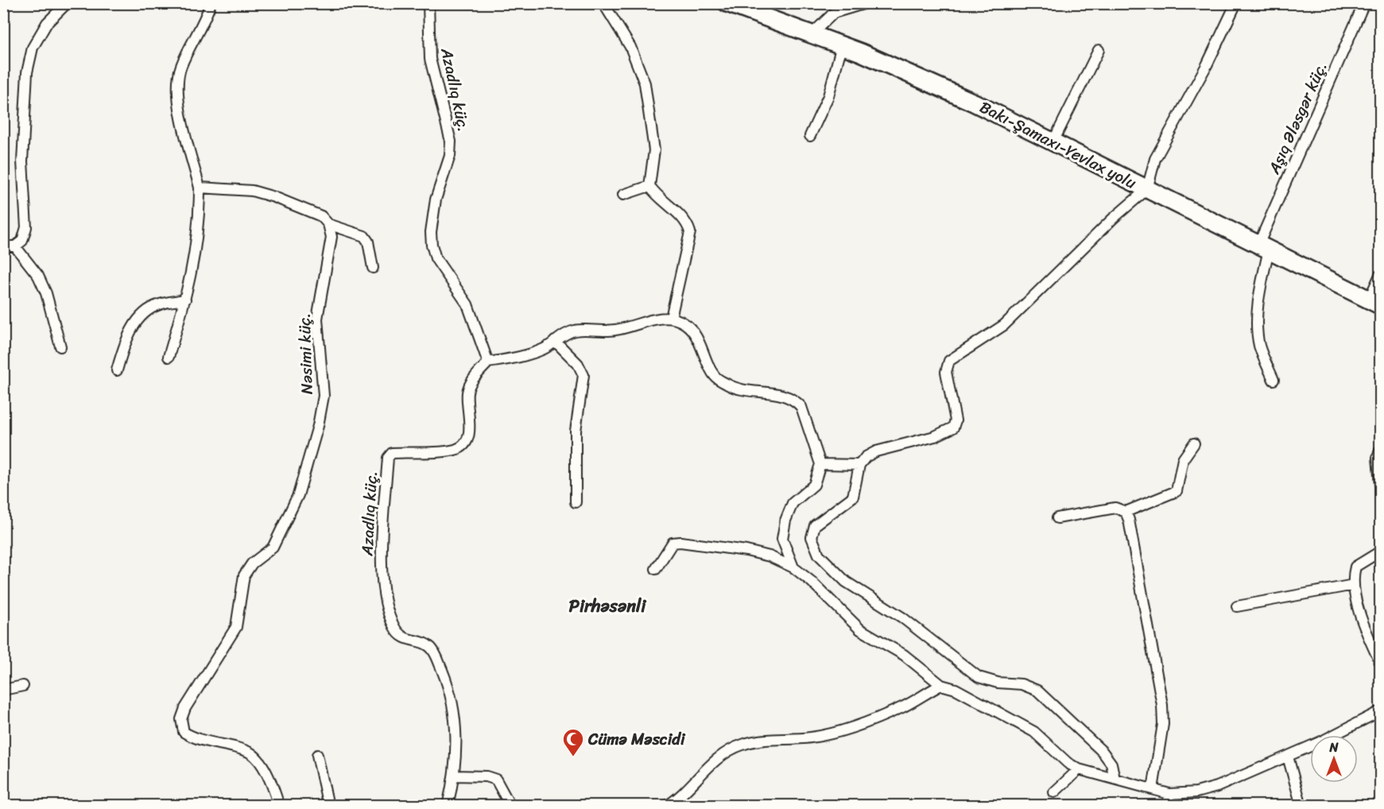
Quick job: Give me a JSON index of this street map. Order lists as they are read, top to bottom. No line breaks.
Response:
{"streets":{"highway":["Bakı-Şamaxı-Yevlax yolu"],"street":["Azadlıq küç.","Aşıq Ələsgər küç.","Nəsimi küç."]},"crossings":[["Aşıq Ələsgər küç.","Bakı-Şamaxı-Yevlax yolu"]],"districts":["Pirhəsənli"],"places":{"mosque":["Cümə Məscidi"]},"north":"top"}
